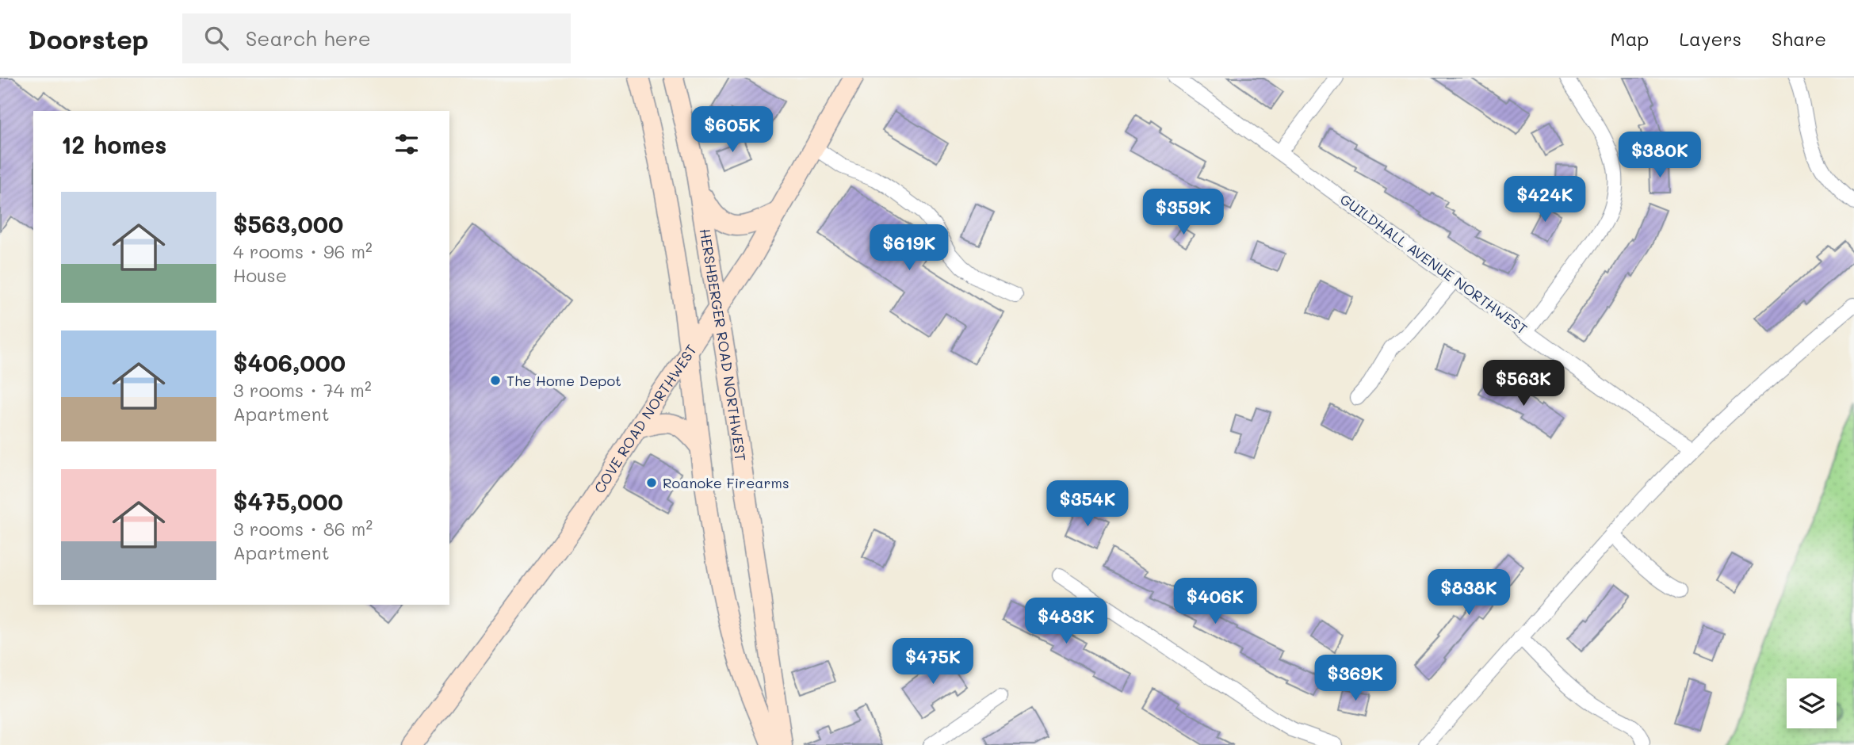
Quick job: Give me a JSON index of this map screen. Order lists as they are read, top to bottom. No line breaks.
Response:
{"streets":{"main road":["HERSHBERGER ROAD NORTHWEST","COVE ROAD NORTHWEST"],"street":["GUILDHALL AVENUE NORTHWEST"]},"crossings":[["HERSHBERGER ROAD NORTHWEST","COVE ROAD NORTHWEST"]],"places":["The Home Depot","Roanoke Firearms"],"page":{"header":"Doorstep","search":"Search here","nav":["Map","Layers","Share"],"price":["$605K","$380K","$424K","$359K","$619K","$563K","$354K","$838K","$406K","$483K","$475K","$369K"],"heading":"12 homes","list":[{"name":"$563,000","note":"4 rooms · 96 m² · House"},{"name":"$406,000","note":"3 rooms · 74 m² · Apartment"},{"name":"$475,000","note":"3 rooms · 86 m² · Apartment"}]}}
